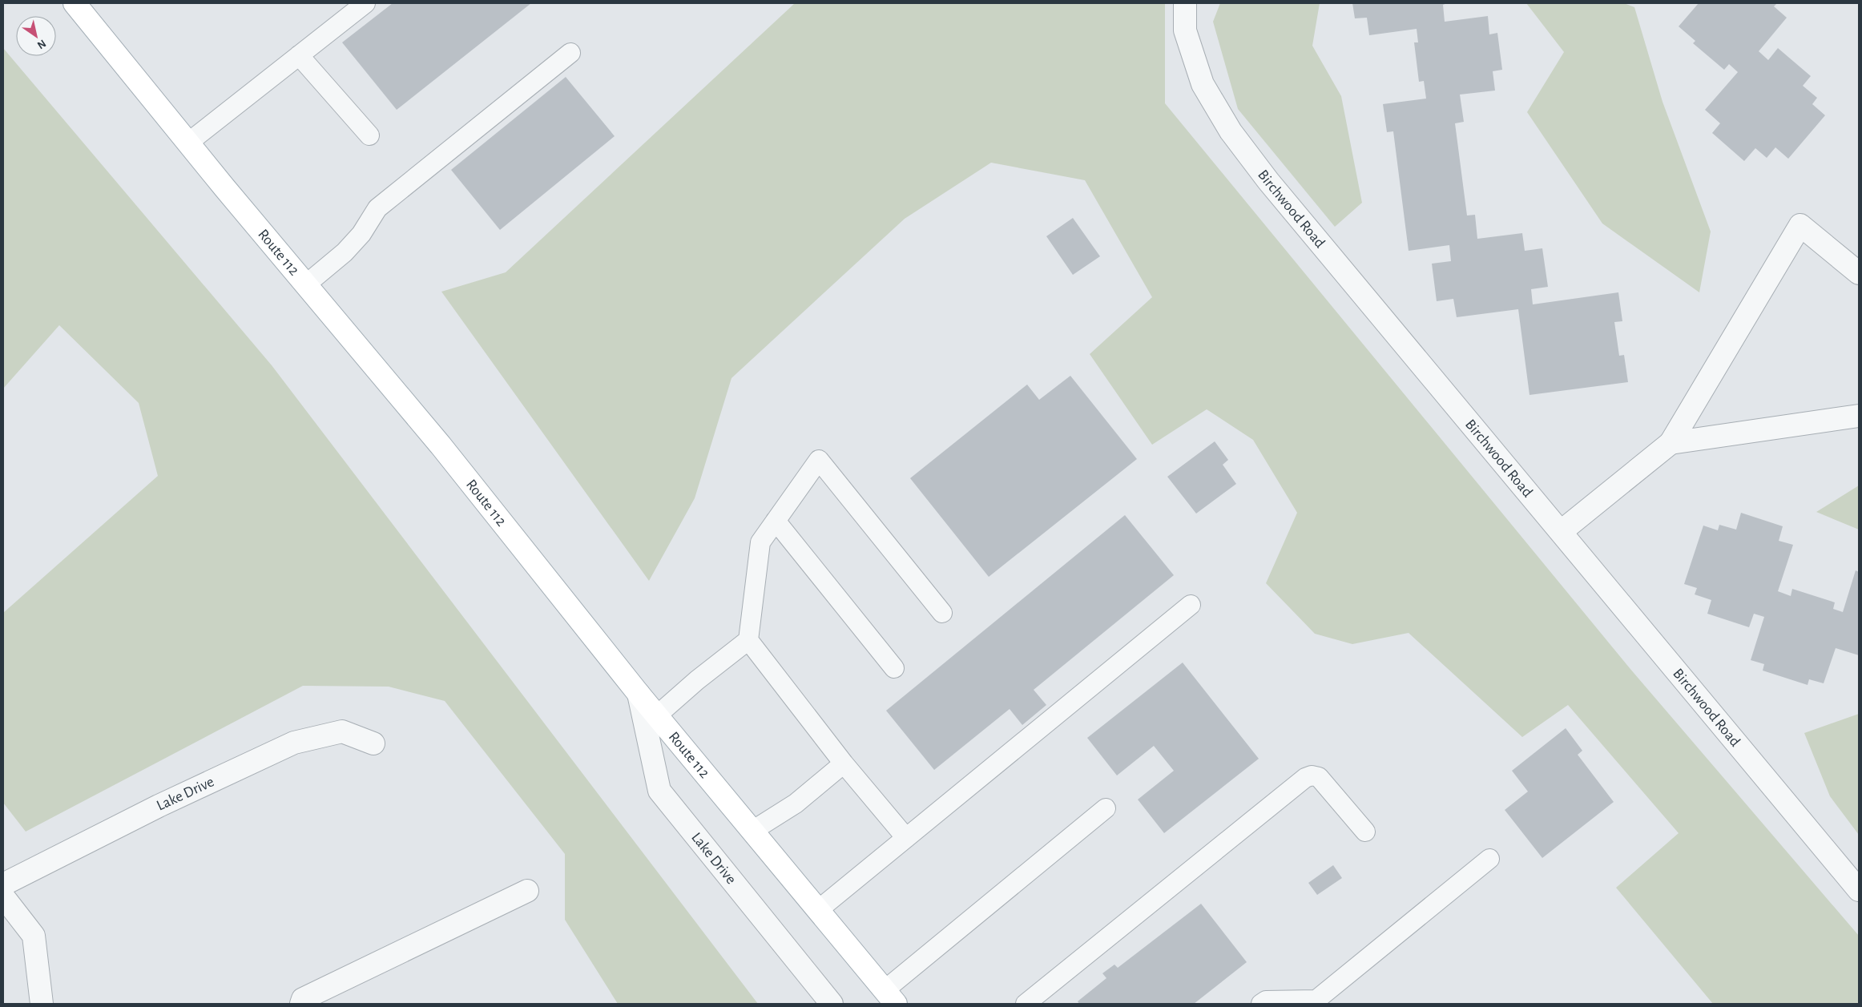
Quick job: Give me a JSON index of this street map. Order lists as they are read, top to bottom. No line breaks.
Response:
{"streets":{"main road":["Route 112"],"street":["Birchwood Road","Lake Drive"]},"crossings":[["Route 112","Lake Drive"]],"north":"bottom right"}
